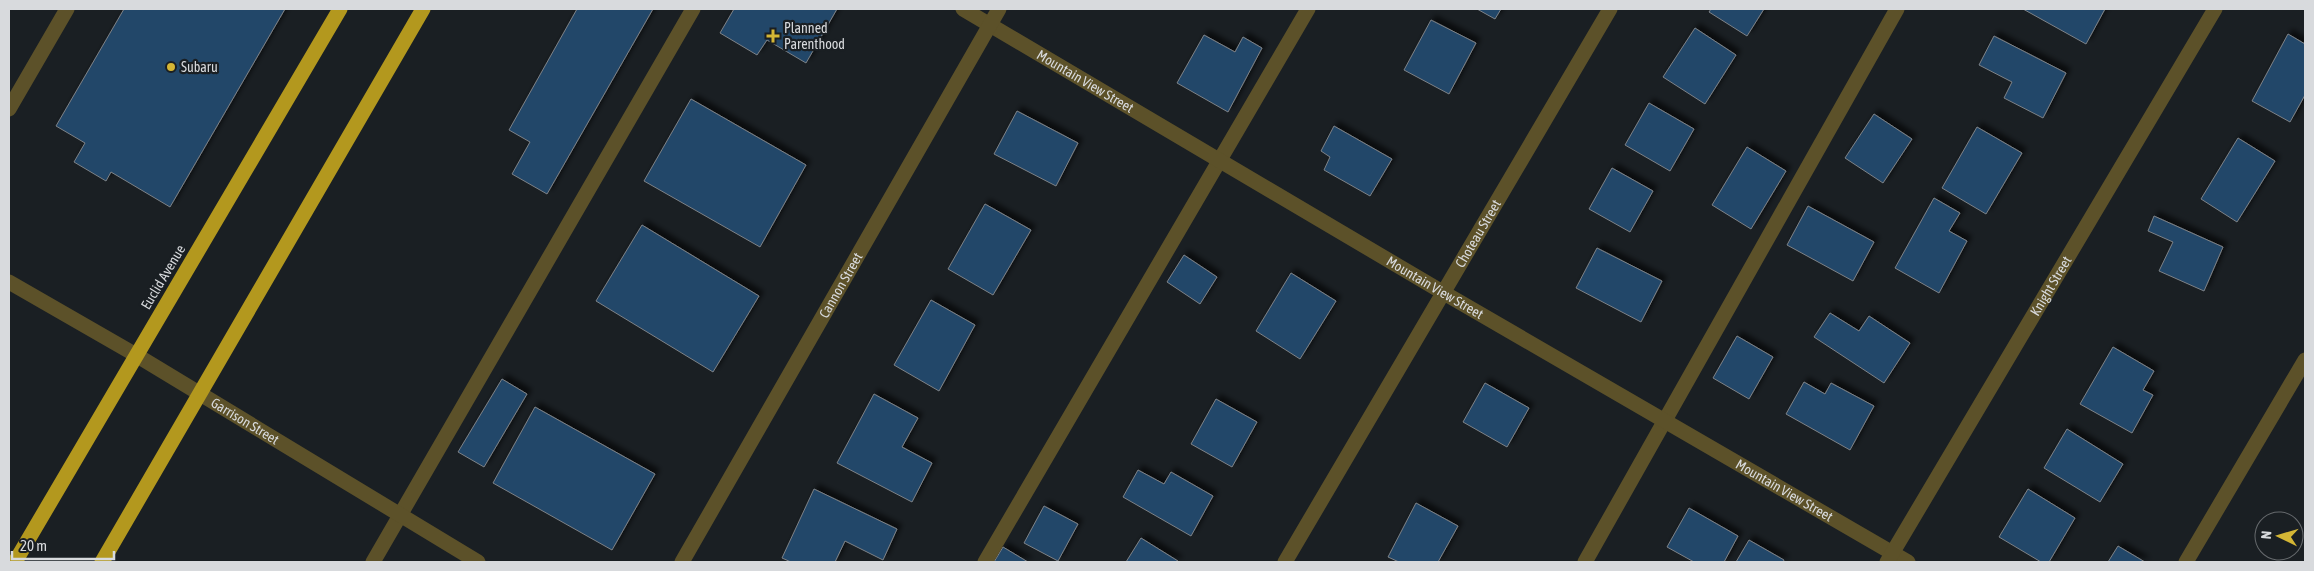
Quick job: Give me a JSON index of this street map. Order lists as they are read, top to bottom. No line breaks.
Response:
{"streets":{"highway":["Euclid Avenue"],"street":["Mountain View Street","Choteau Street","Cannon Street","Knight Street","Garrison Street"]},"crossings":[["Mountain View Street","Choteau Street"],["Mountain View Street","Cannon Street"],["Mountain View Street","Knight Street"],["Euclid Avenue","Garrison Street"]],"places":{"health":["Planned Parenthood"],"other":["Subaru"]},"scale_bar":"20 m","north":"left"}
